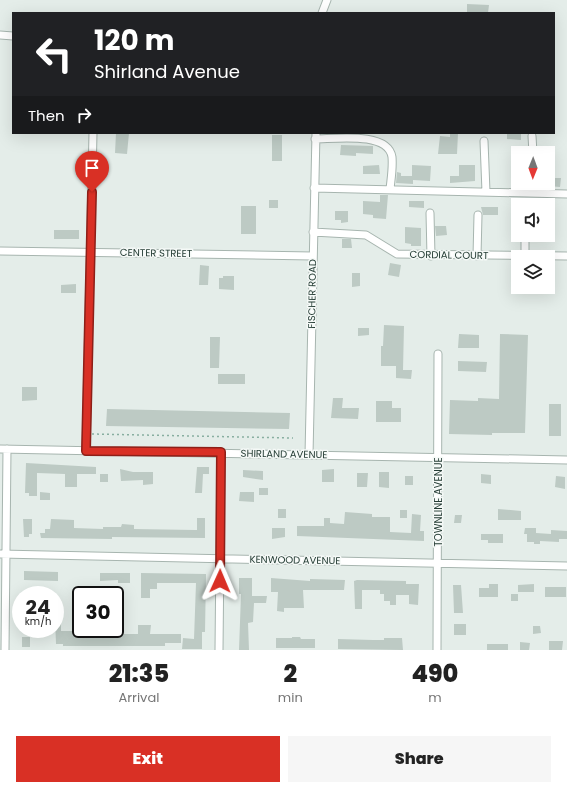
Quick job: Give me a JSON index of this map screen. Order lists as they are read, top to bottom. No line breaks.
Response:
{"streets":{"street":["CENTER STREET","CORDIAL COURT","FISCHER ROAD","SHIRLAND AVENUE","TOWNLINE AVENUE","KENWOOD AVENUE"]},"crossings":[["CENTER STREET","FISCHER ROAD"],["CORDIAL COURT","FISCHER ROAD"],["FISCHER ROAD","SHIRLAND AVENUE"],["SHIRLAND AVENUE","TOWNLINE AVENUE"],["TOWNLINE AVENUE","KENWOOD AVENUE"]],"north":"bottom","page":{"turn":["120 m","Shirland Avenue"],"then":"Then","speed":"24 km/h","limit":"30","eta":["21:35","Arrival","2","min","490","m"],"buttons":["Exit","Share"]}}
